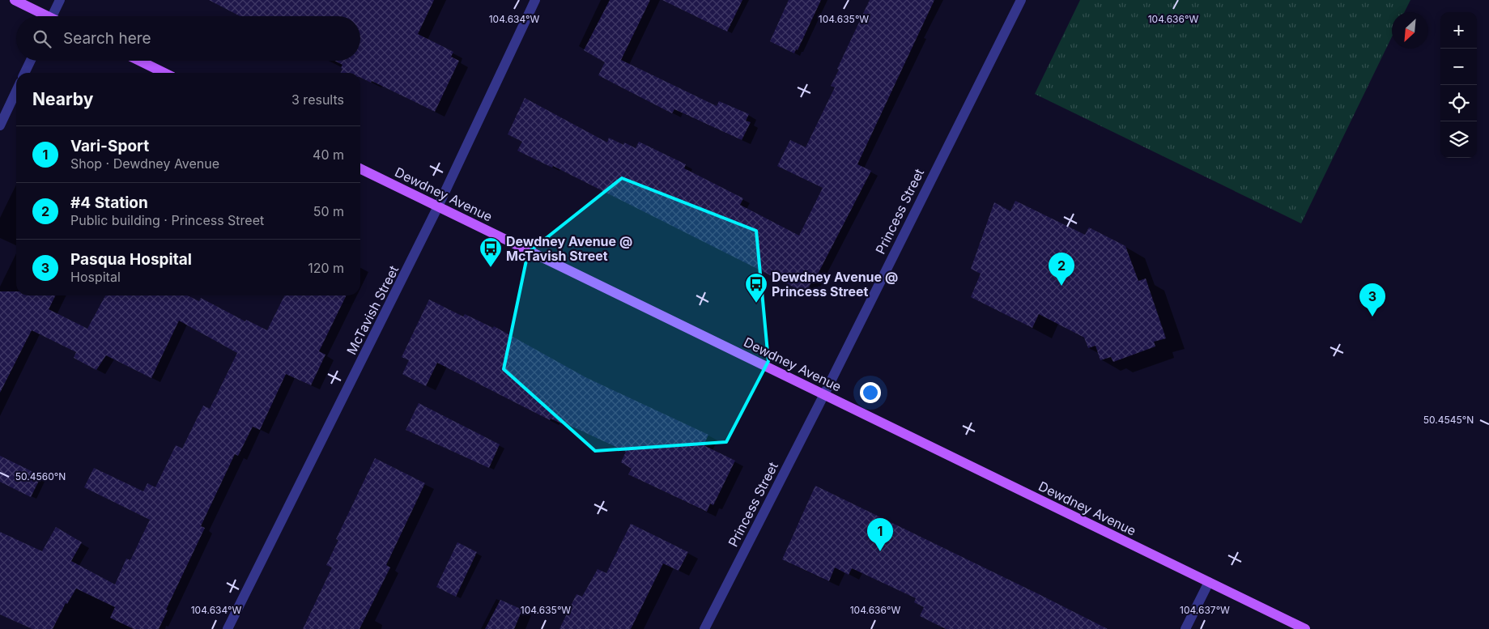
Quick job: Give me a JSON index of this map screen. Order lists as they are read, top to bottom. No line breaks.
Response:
{"streets":{"main road":["Dewdney Avenue"],"street":["Princess Street","McTavish Street"]},"crossings":[["Dewdney Avenue","Princess Street"],["Dewdney Avenue","McTavish Street"]],"places":{"bus stop":["Dewdney Avenue @ McTavish Street","Dewdney Avenue @ Princess Street"]},"north":"bottom left","page":{"map_buttons":["+","−"],"search":"Search here","heading":["Nearby","3 results"],"list":[{"mark":"1","name":"Vari-Sport","note":"Shop · Dewdney Avenue","value":"40 m"},{"mark":"2","name":"#4 Station","note":"Public building · Princess Street","value":"50 m"},{"mark":"3","name":"Pasqua Hospital","note":"Hospital","value":"120 m"}],"pins":["2","3","1"]},"coordinates":["104.634°W","104.635°W","104.636°W","50.4545°N","50.4560°N","104.637°W"]}
